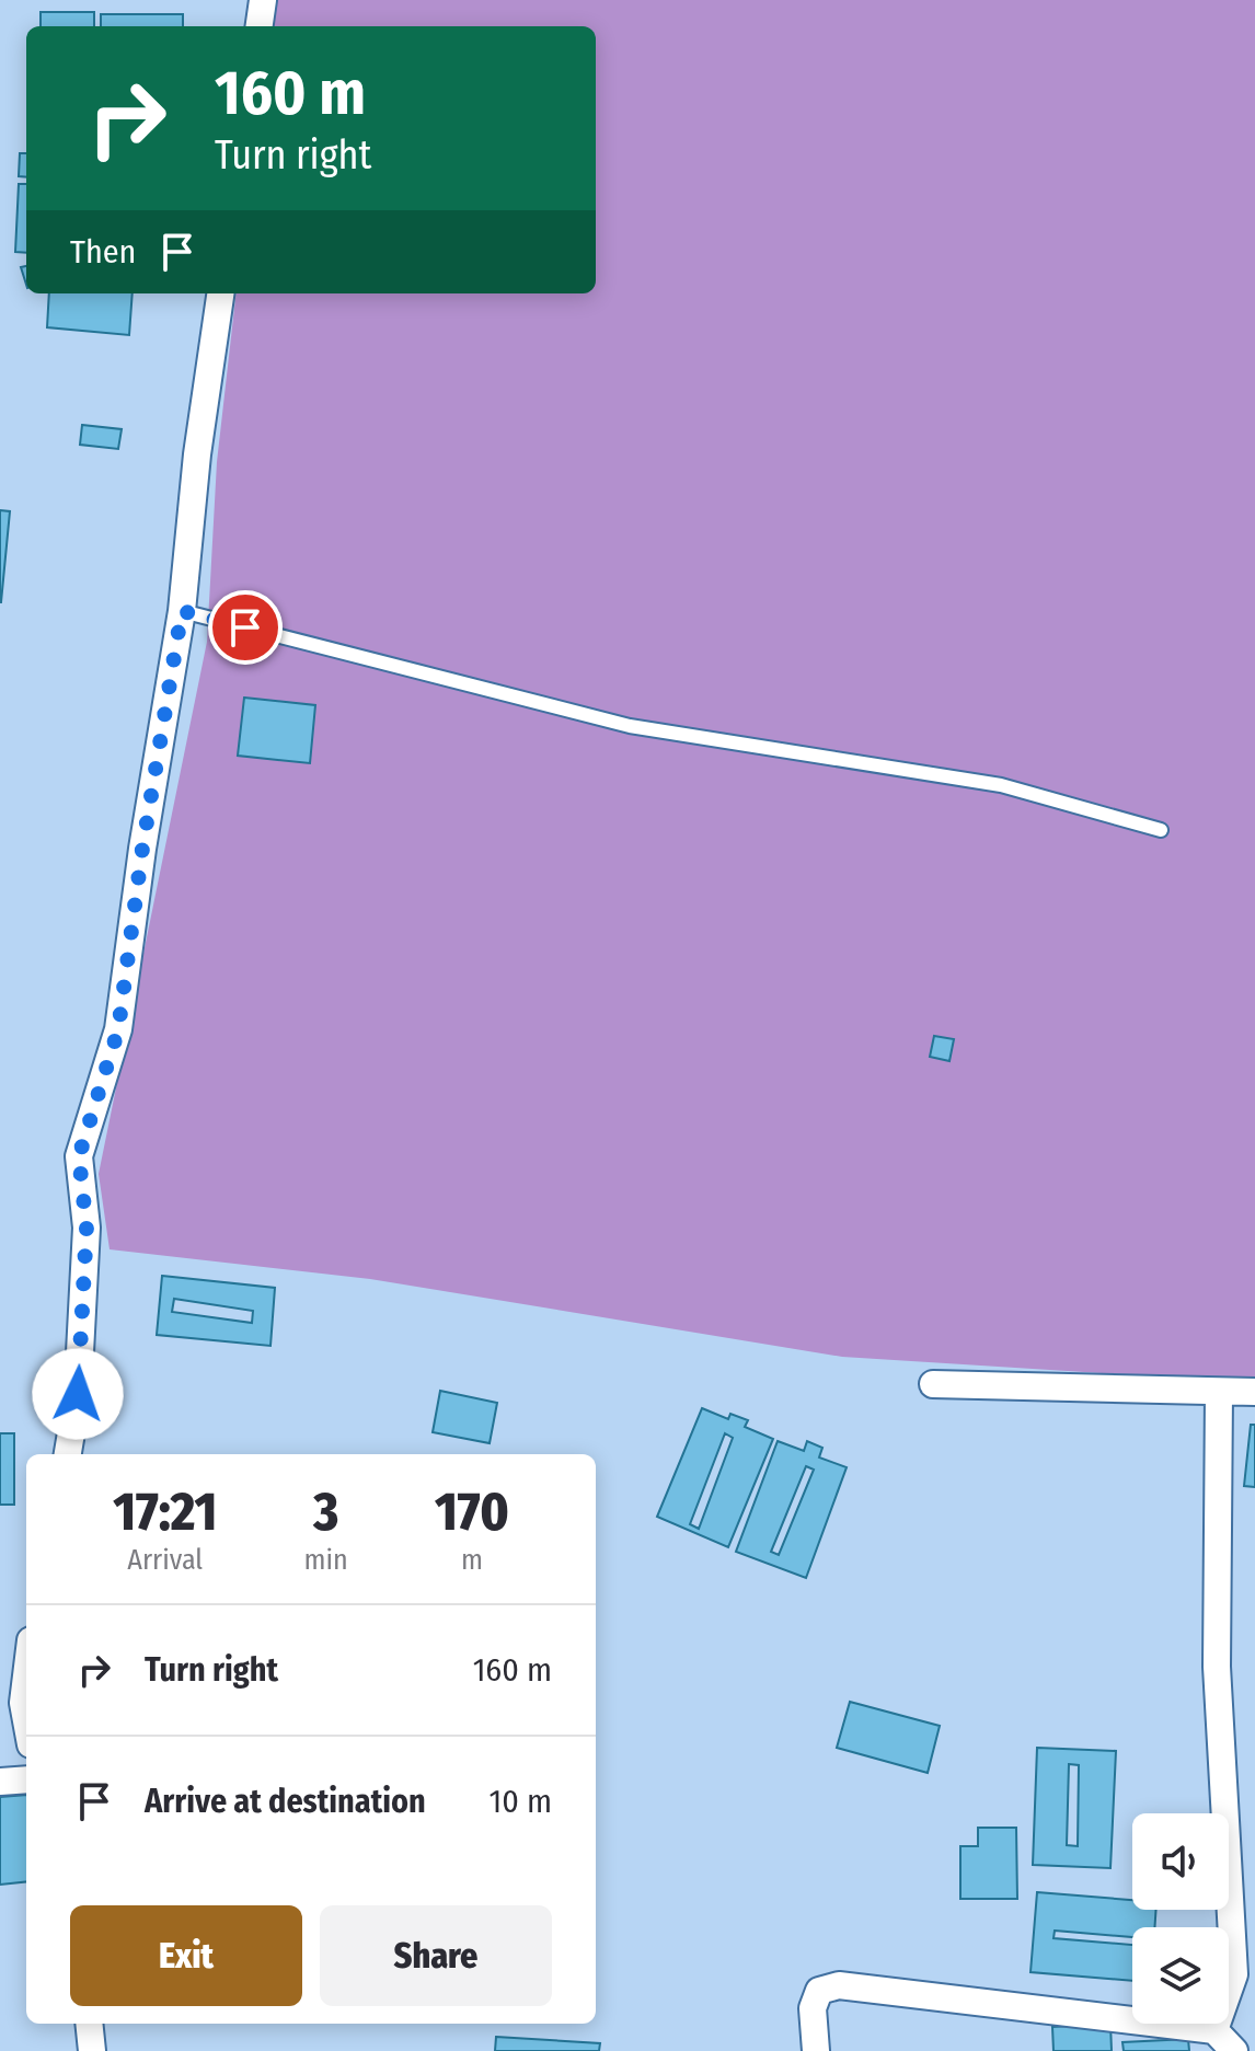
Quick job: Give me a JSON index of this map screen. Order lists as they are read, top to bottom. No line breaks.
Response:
{"page":{"turn":["160 m","Turn right"],"then":"Then","eta":["17:21","Arrival","3","min","170","m"],"list":[{"name":"Turn right","value":"160 m"},{"name":"Arrive at destination","value":"10 m"}],"buttons":["Exit","Share"]}}
